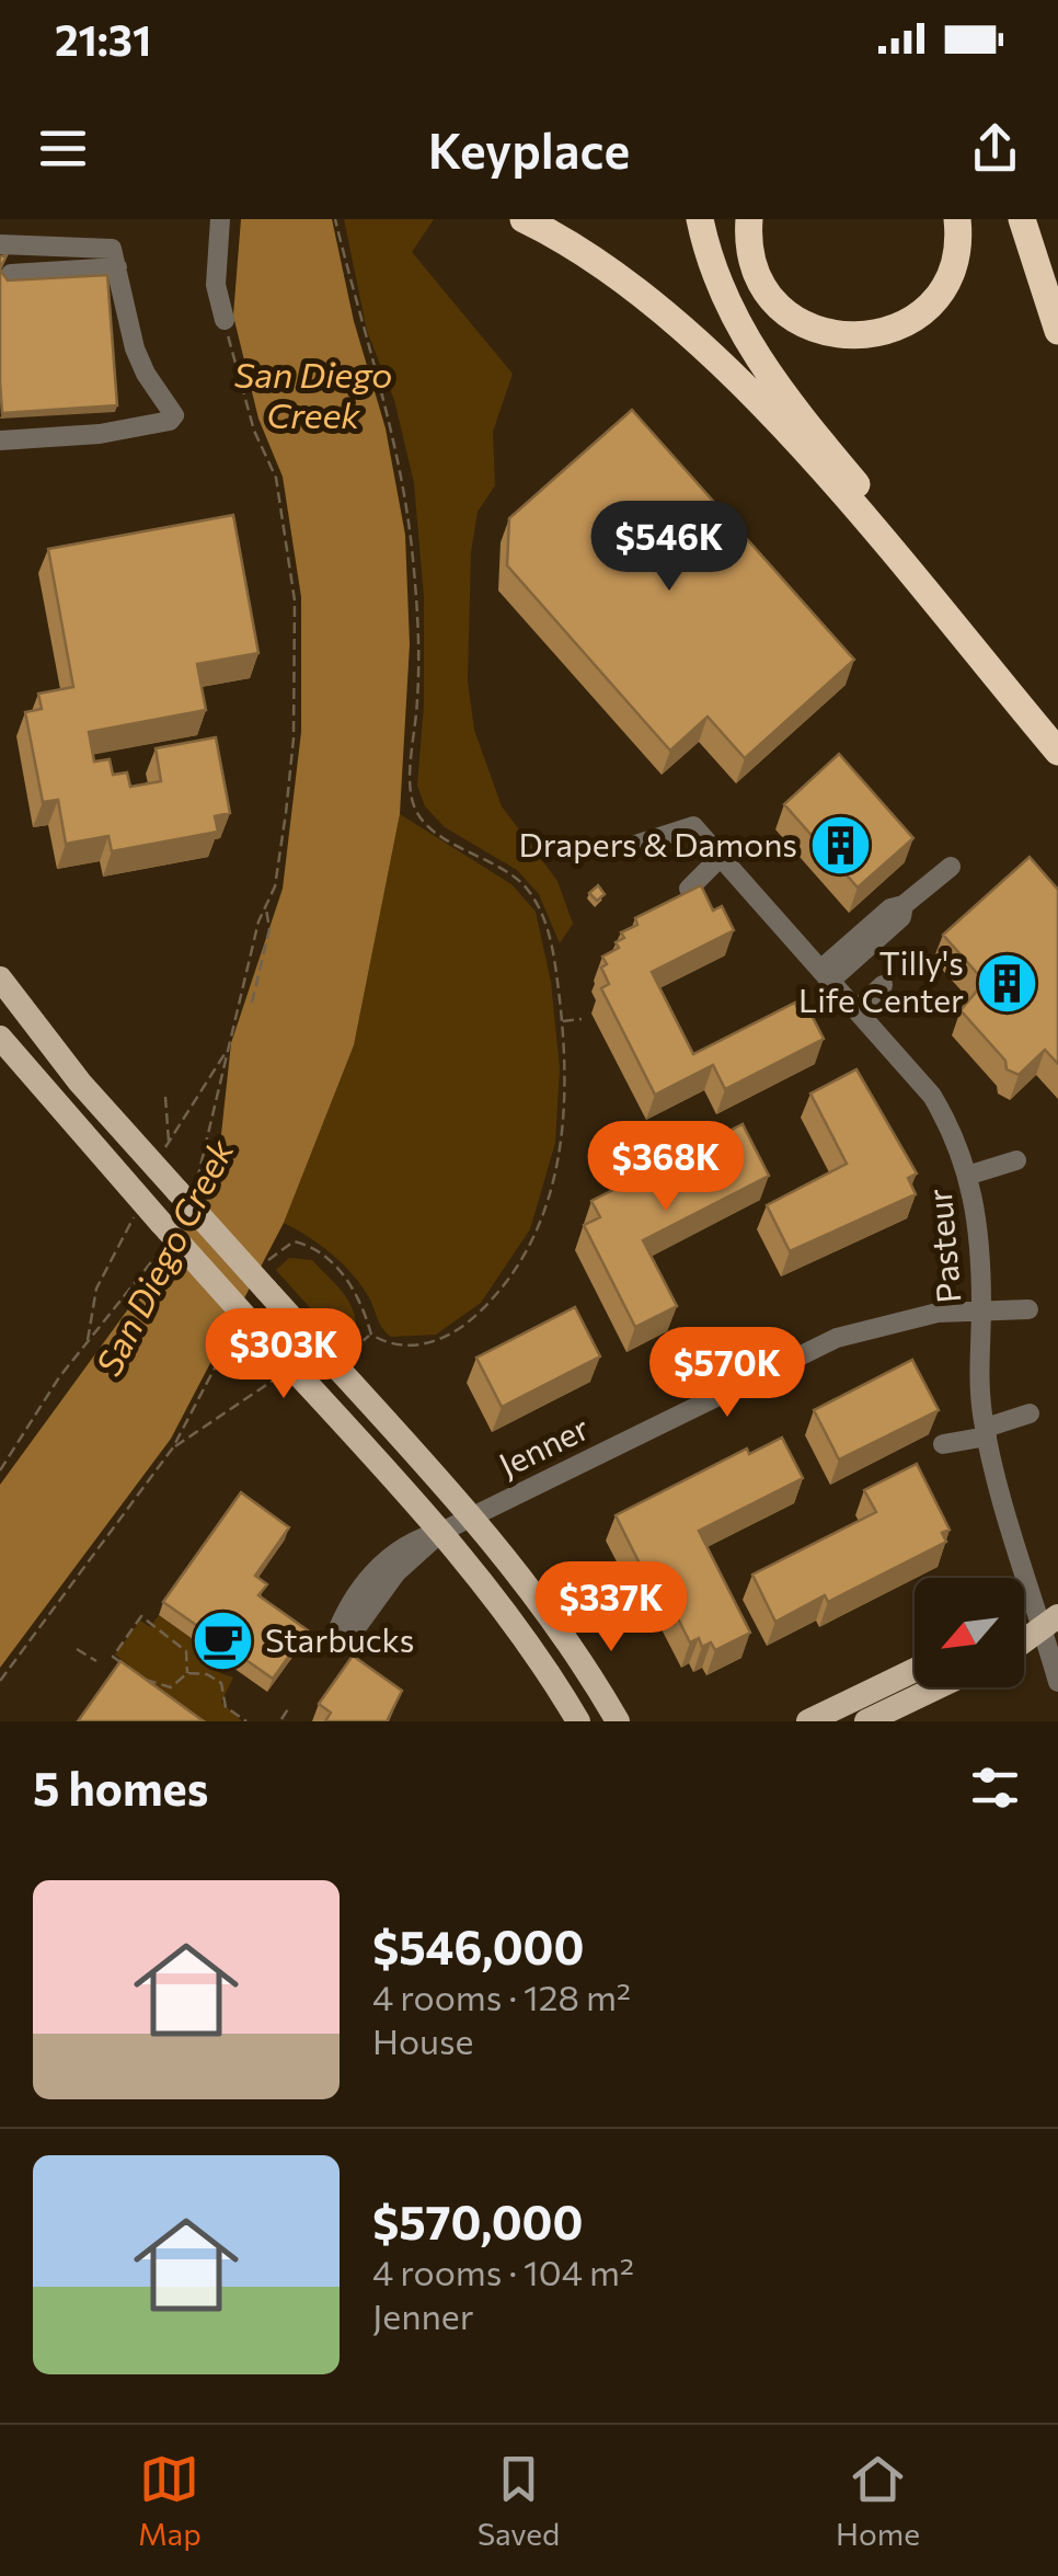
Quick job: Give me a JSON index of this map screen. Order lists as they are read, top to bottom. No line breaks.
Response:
{"streets":{"street":["Pasteur","Jenner"]},"crossings":[["Pasteur","Jenner"]],"water":["San Diego Creek"],"places":{"building":["Drapers & Damons","Tilly's Life Center"],"cafe":["Starbucks"]},"north":"bottom left","page":{"status":"21:31","header":"Keyplace","price":["$546K","$368K","$303K","$570K","$337K"],"heading":"5 homes","list":[{"name":"$546,000","note":"4 rooms · 128 m² · House"},{"name":"$570,000","note":"4 rooms · 104 m² · Jenner"}],"tabs":["Map","Saved","Home"]}}
